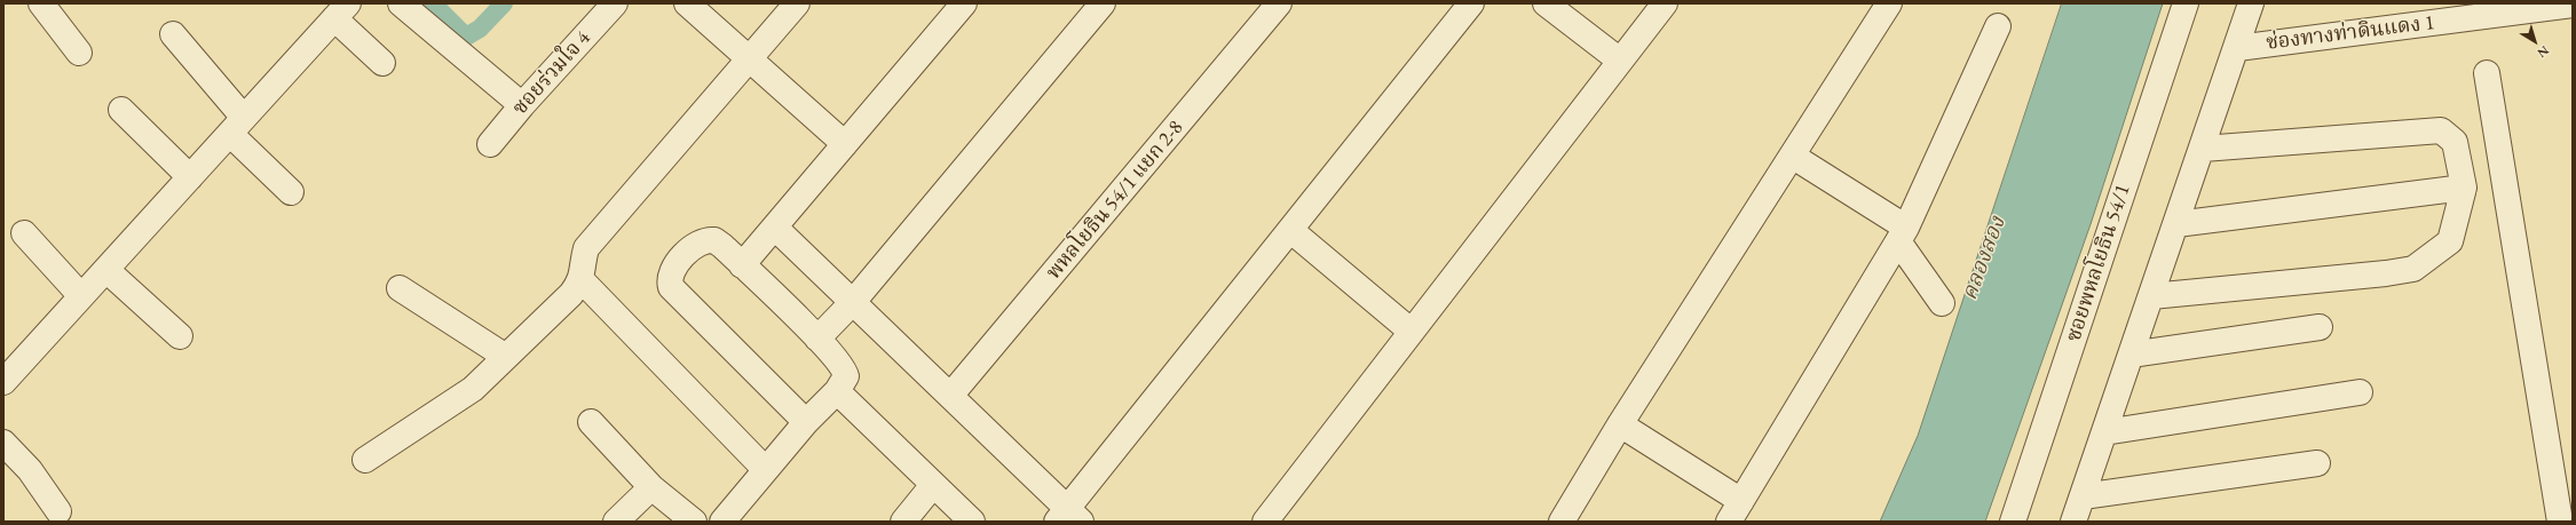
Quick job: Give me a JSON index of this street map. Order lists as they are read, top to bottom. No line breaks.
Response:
{"streets":{"street":["ช่องทางท่าดินแดง 1","ซอยร่วมใจ 4","พหลโยธิน 54/1 แยก 2-8","ซอยพหลโยธิน 54/1"]},"water":["คลองสอง"],"north":"bottom right"}
